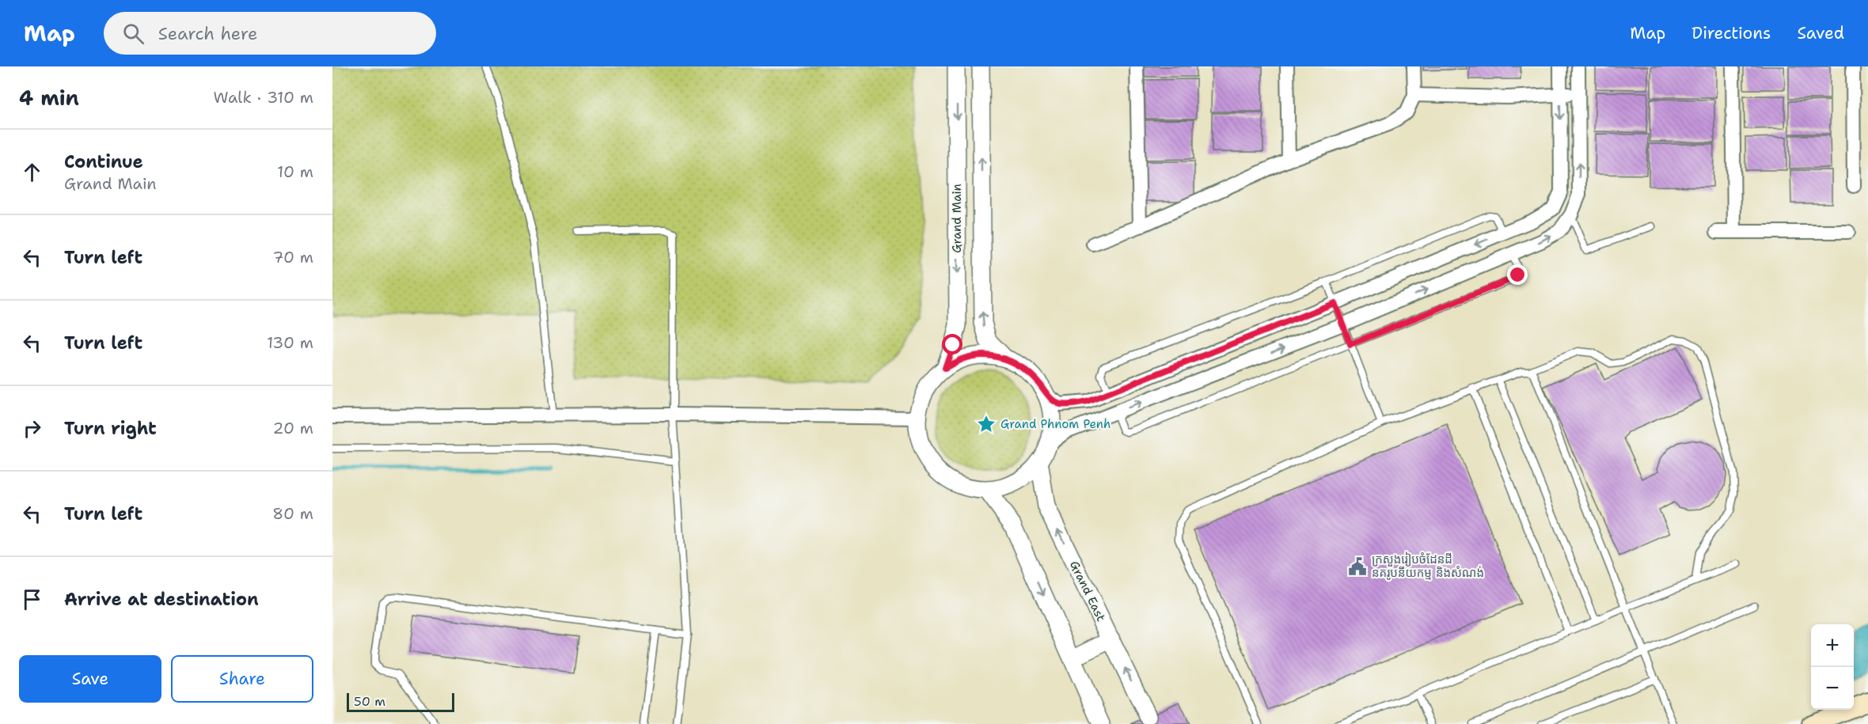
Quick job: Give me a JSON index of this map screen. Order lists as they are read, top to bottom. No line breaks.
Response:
{"streets":{"street":["Grand Main","Grand East"]},"crossings":[["Grand Main","Grand East"]],"places":{"place":["Grand Phnom Penh"],"public building":["ក្រសួងរៀបចំដែនដី នគរូបនីយកម្ម និងសំណង់"]},"scale_bar":"50 m","page":{"header":"Map","search":"Search here","nav":["Map","Directions","Saved"],"heading":["4 min","Walk · 310 m"],"list":[["Continue","Grand Main","10 m"],["Turn left","70 m"],["Turn left","130 m"],["Turn right","20 m"],["Turn left","80 m"],"Arrive at destination"],"map_buttons":["+","−"],"buttons":["Save","Share"],"scale":"50 m"}}
